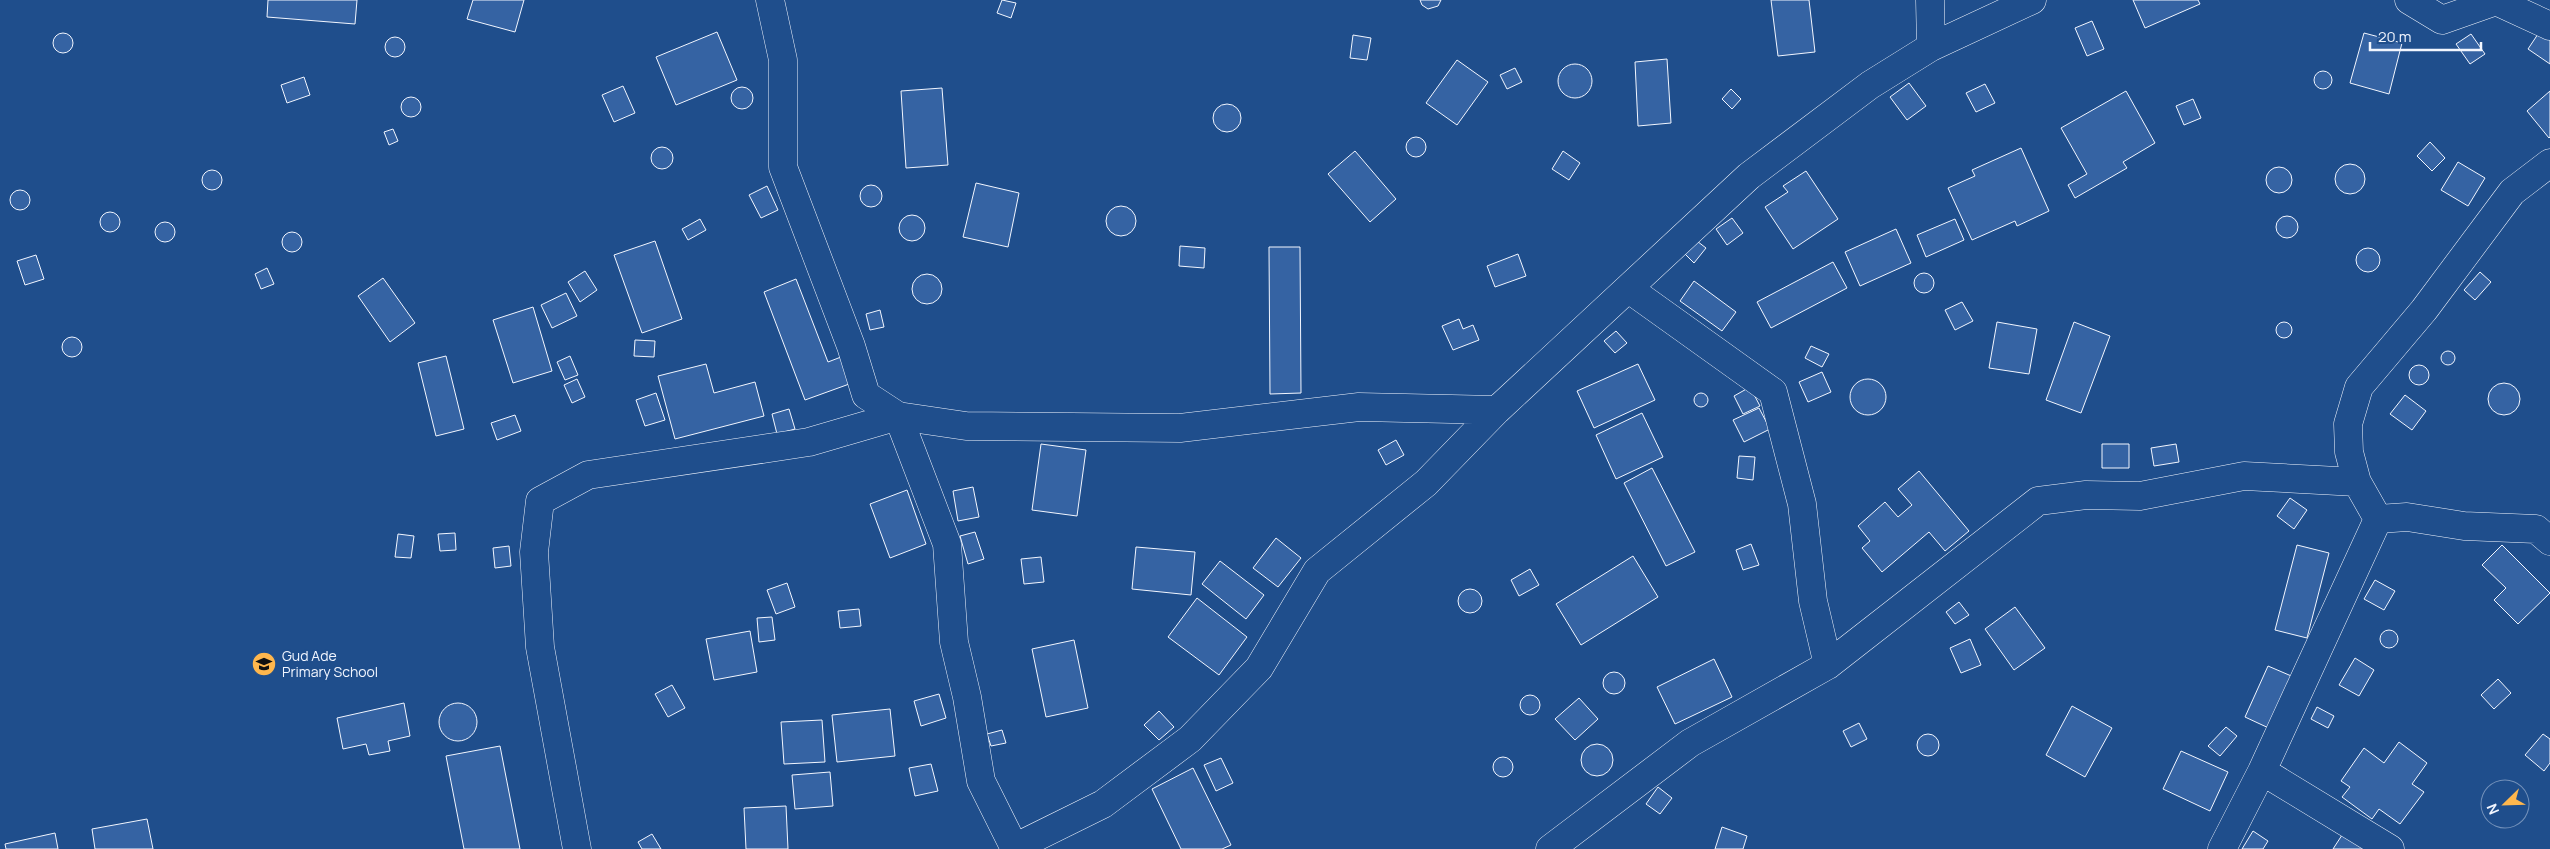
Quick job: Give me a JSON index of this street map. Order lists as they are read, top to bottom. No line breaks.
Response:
{"places":{"school or university":["Gud Ade Primary School"]},"scale_bar":"20 m","north":"bottom left"}
